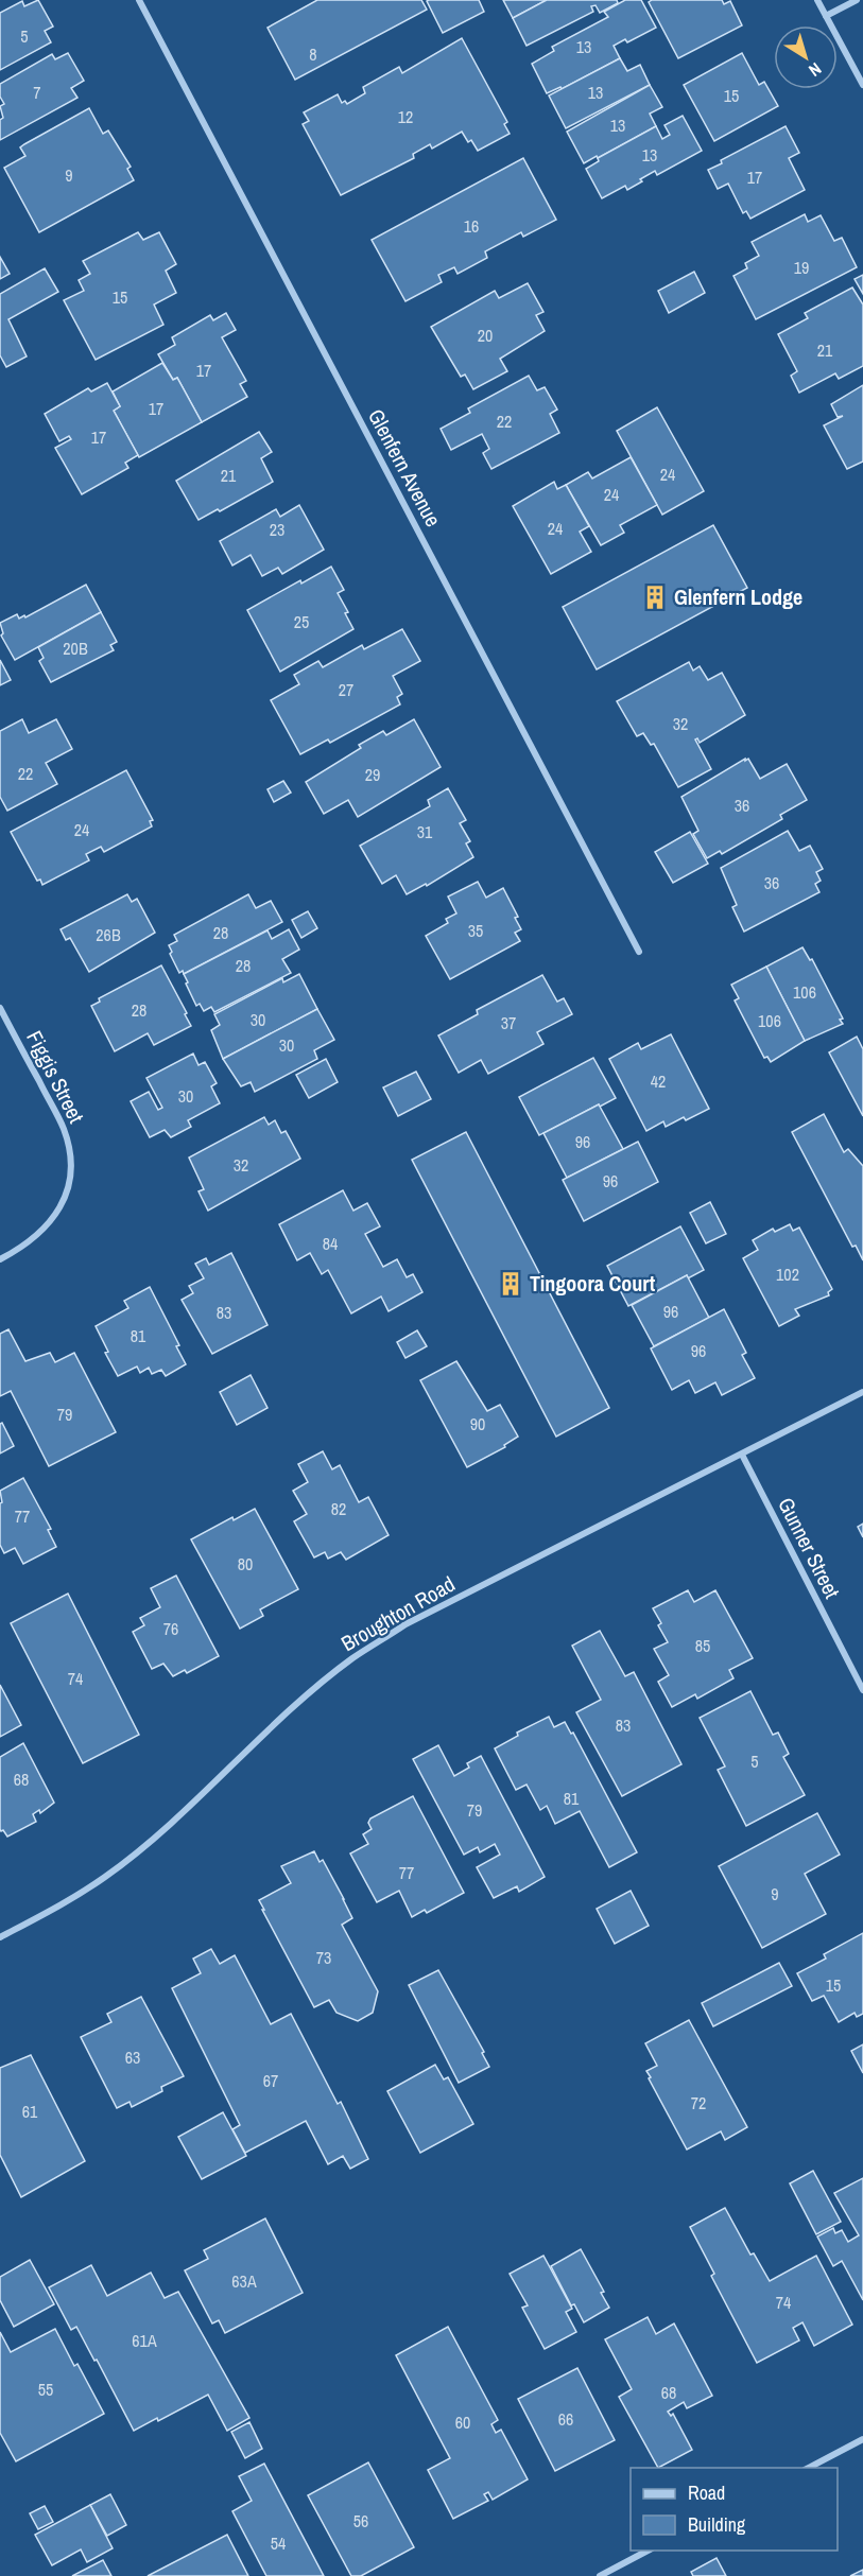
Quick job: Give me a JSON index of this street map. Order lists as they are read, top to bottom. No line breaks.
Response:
{"streets":{"street":["Glenfern Avenue","Figgis Street","Gunner Street","Broughton Road"]},"crossings":[["Gunner Street","Broughton Road"]],"places":{"building":["Glenfern Lodge","Tingoora Court"]},"house_numbers":["5","13","8","7","13","15","12","13","13","9","17","16","19","15","20","21","17","17","22","17","24","21","24","24","23","25","20B","27","32","22","29","36","24","31","36","35","28","26B","28","106","28","30","106","37","30","42","30","96","32","96","84","102","96","83","81","96","79","90","82","77","80","76","85","74","83","5","68","81","79","77","9","73","15","63","67","72","61","63A","74","61A","55","68","66","60","56","54"],"legend":["Road","Building"],"north":"bottom right"}
